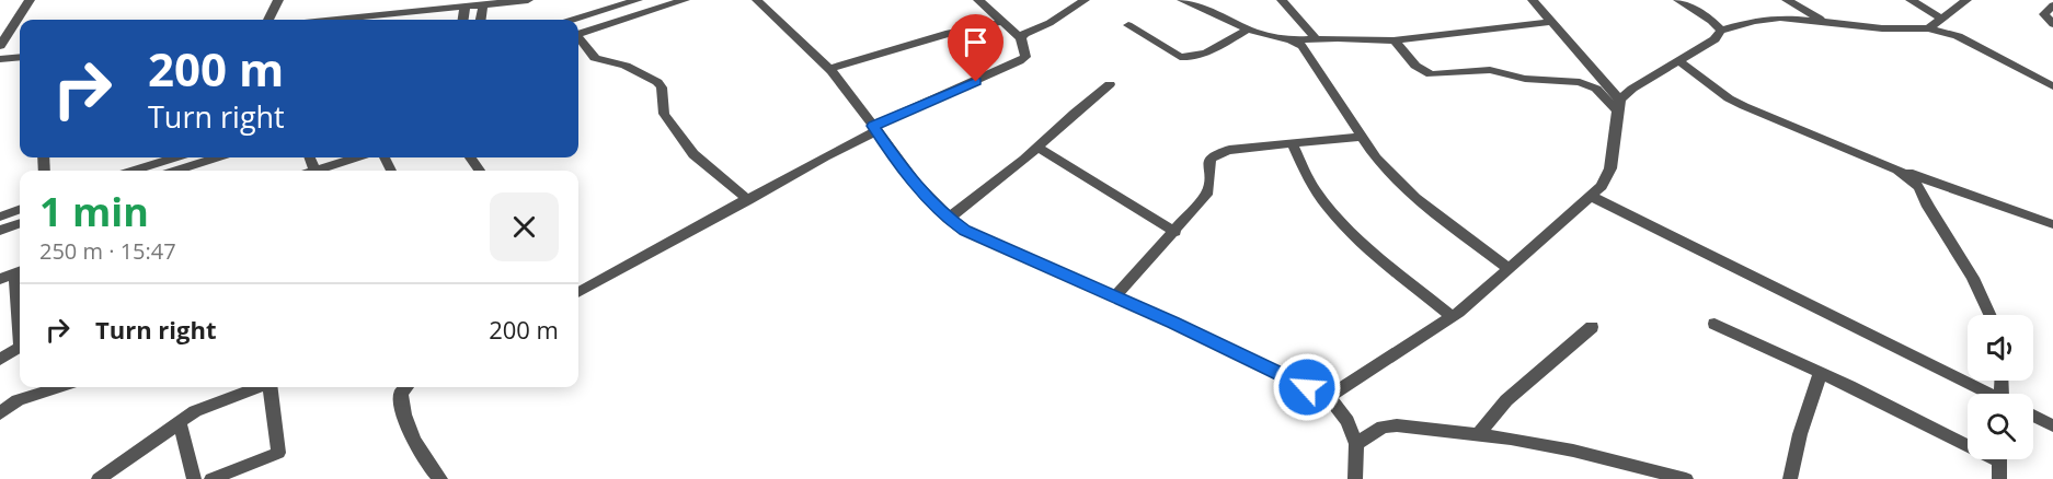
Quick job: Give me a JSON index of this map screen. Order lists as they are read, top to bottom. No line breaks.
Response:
{"page":{"turn":["200 m","Turn right"],"heading":["1 min","250 m · 15:47"],"list":[{"name":"Turn right","value":"200 m"}]}}
